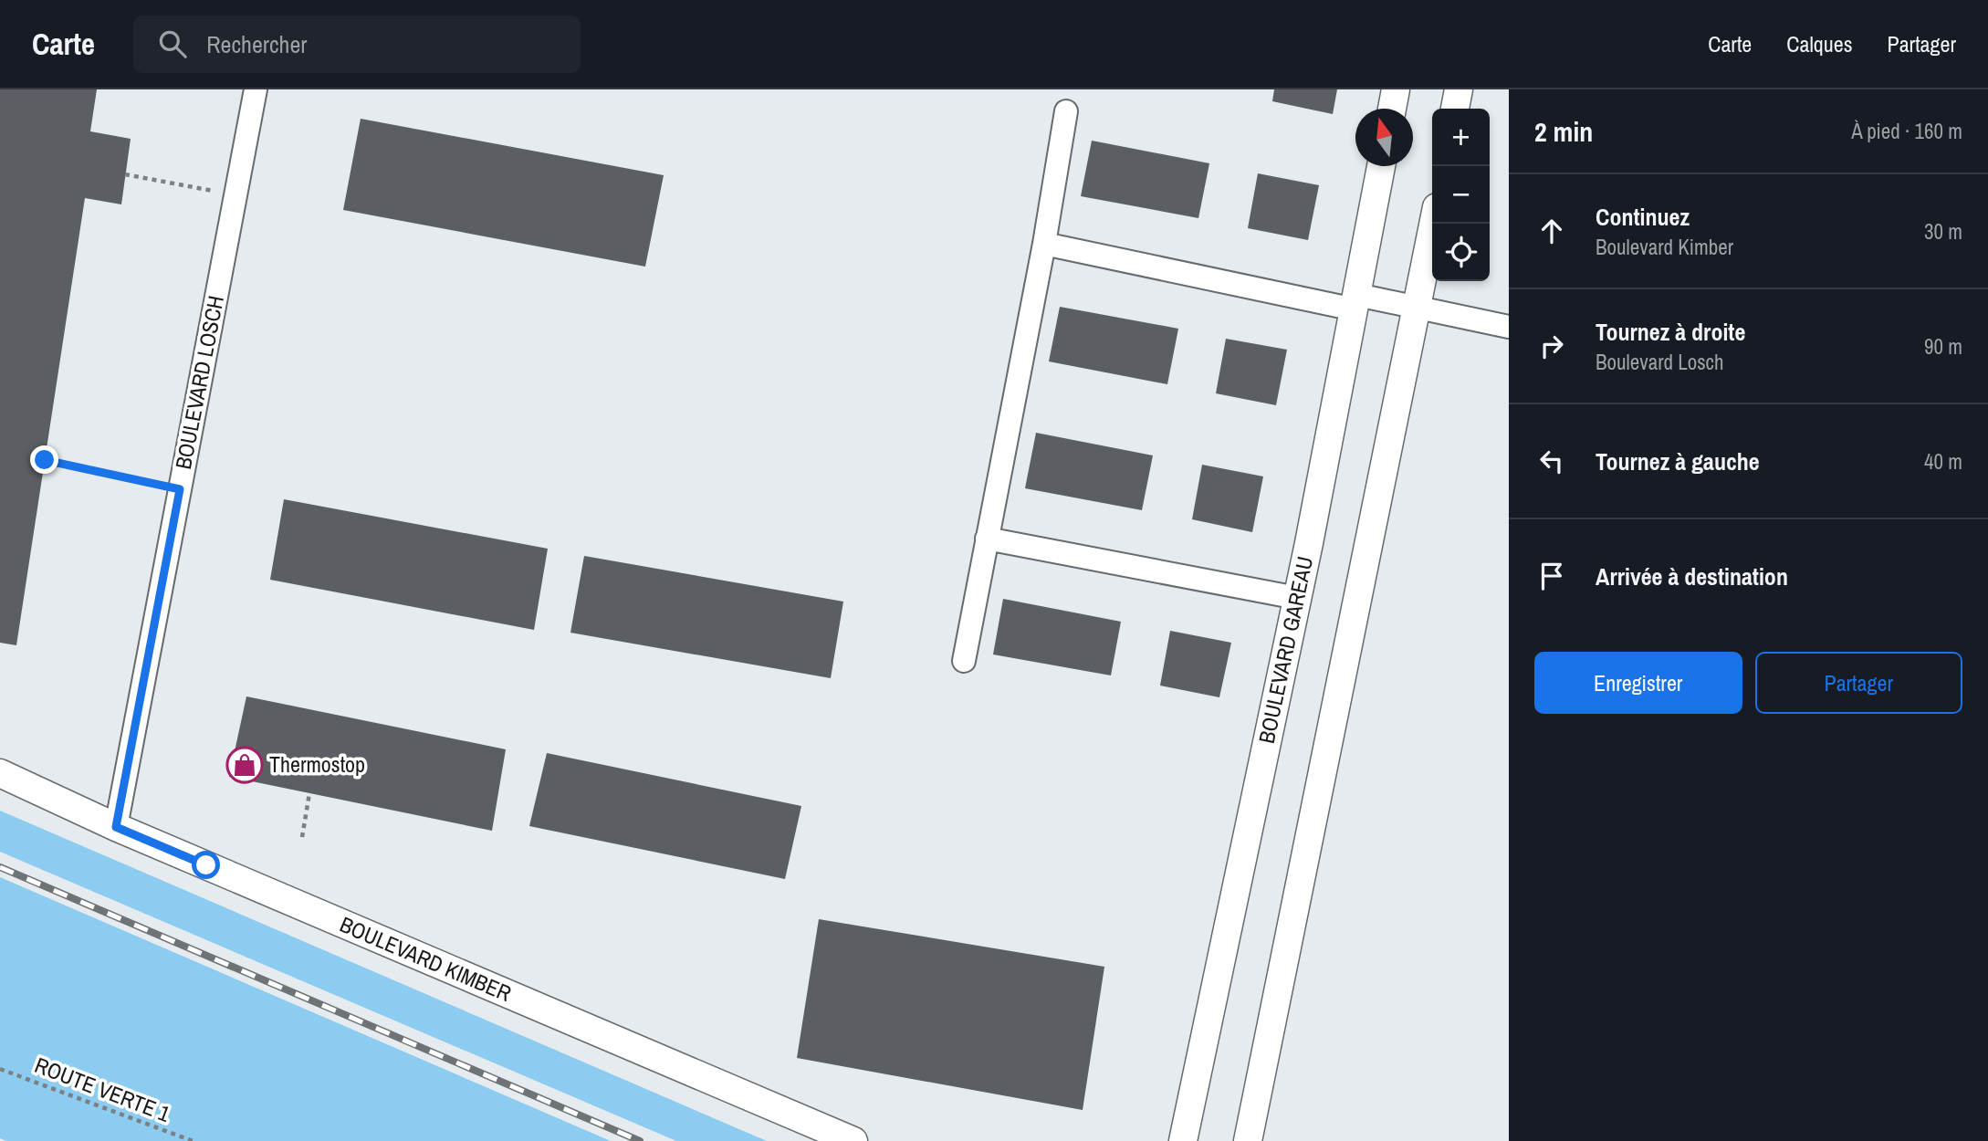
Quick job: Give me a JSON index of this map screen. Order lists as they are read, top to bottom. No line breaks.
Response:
{"streets":{"street":["BOULEVARD LOSCH","BOULEVARD GAREAU","BOULEVARD KIMBER"],"path":["ROUTE VERTE 1"]},"crossings":[["BOULEVARD LOSCH","BOULEVARD KIMBER"]],"places":{"shop":["Thermostop"]},"north":"top","page":{"header":"Carte","search":"Rechercher","nav":["Carte","Calques","Partager"],"heading":["2 min","À pied · 160 m"],"map_buttons":["+","−"],"list":[["Continuez","Boulevard Kimber","30 m"],["Tournez à droite","Boulevard Losch","90 m"],["Tournez à gauche","40 m"],"Arrivée à destination"],"buttons":["Enregistrer","Partager"]}}
